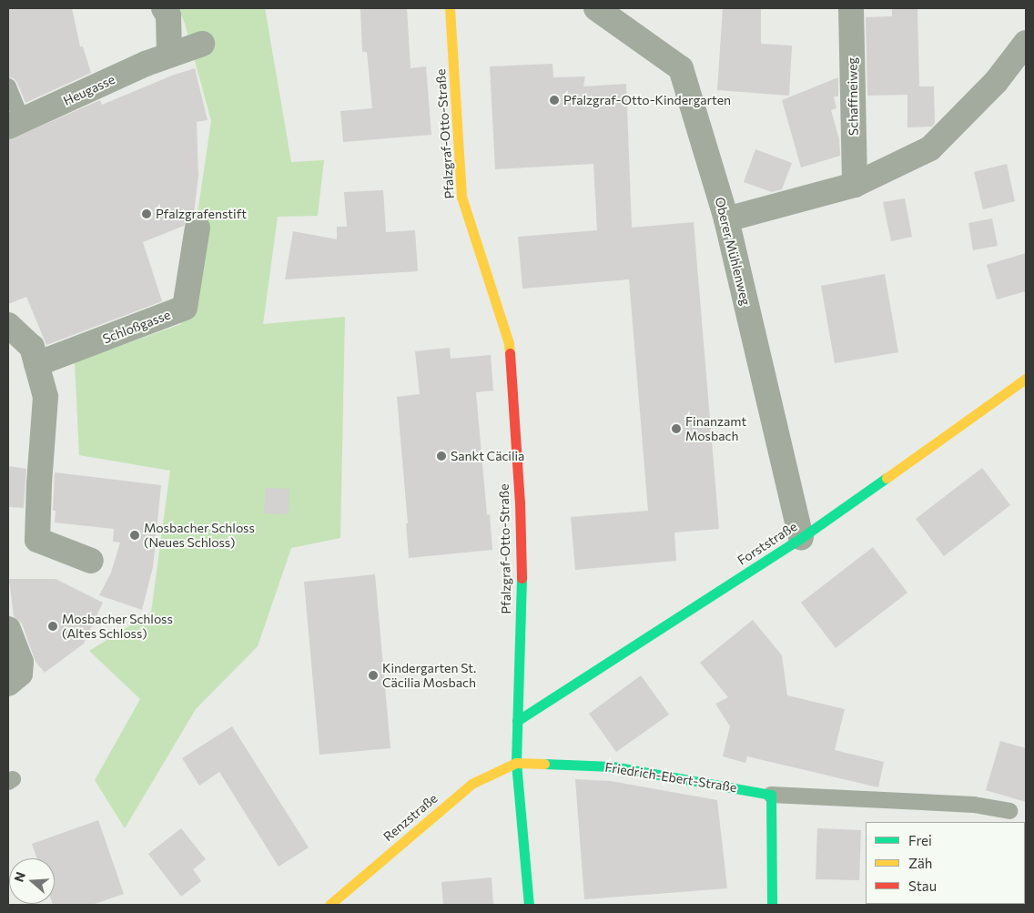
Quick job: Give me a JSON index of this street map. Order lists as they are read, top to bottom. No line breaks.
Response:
{"streets":{"street":["Heugasse","Schaffneiweg","Pfalzgraf-Otto-Straße","Oberer Mühlenweg","Schloßgasse","Forststraße","Friedrich-Ebert-Straße","Renzstraße"]},"crossings":[["Pfalzgraf-Otto-Straße","Forststraße"],["Pfalzgraf-Otto-Straße","Friedrich-Ebert-Straße"],["Pfalzgraf-Otto-Straße","Renzstraße"],["Oberer Mühlenweg","Forststraße"],["Friedrich-Ebert-Straße","Renzstraße"]],"places":["Pfalzgraf-Otto-Kindergarten","Pfalzgrafenstift","Finanzamt Mosbach","Sankt Cäcilia","Mosbacher Schloss (Neues Schloss)","Mosbacher Schloss (Altes Schloss)","Kindergarten St. Cäcilia Mosbach"],"legend":["Frei","Zäh","Stau"],"north":"left"}
